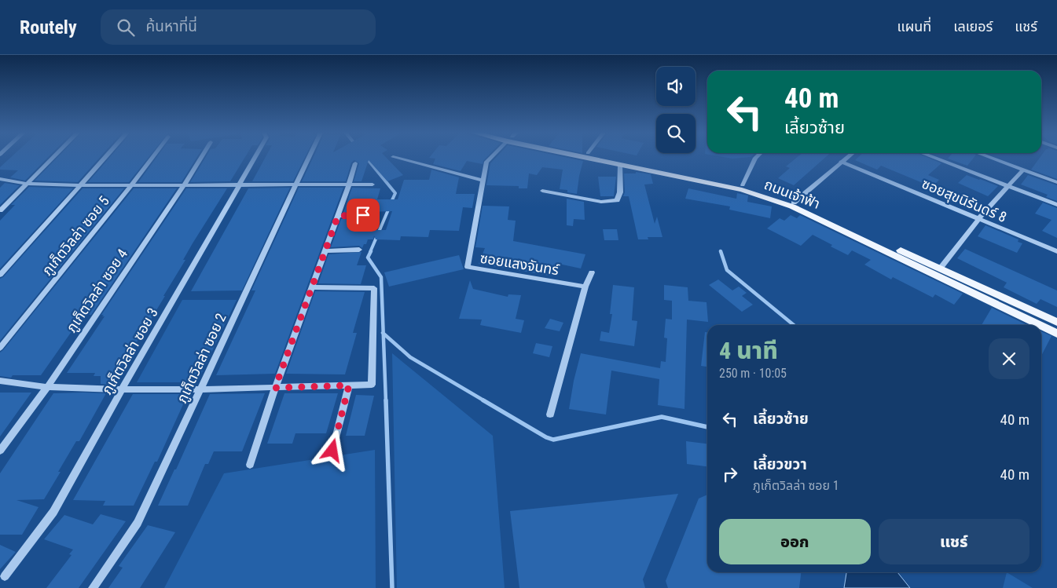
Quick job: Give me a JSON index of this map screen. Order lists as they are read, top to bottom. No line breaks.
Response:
{"streets":{"main road":["ถนนเจ้าฟ้า"],"street":["ซอยสุขนิรันดร์ 8","ภูเก็ตวิลล่า ซอย 5","ซอยแสงจันทร์","ภูเก็ตวิลล่า ซอย 4","ภูเก็ตวิลล่า ซอย 3","ภูเก็ตวิลล่า ซอย 2"]},"page":{"header":"Routely","search":"ค้นหาที่นี่","nav":["แผนที่","เลเยอร์","แชร์"],"turn":["40 m","เลี้ยวซ้าย"],"heading":["4 นาที","250 m · 10:05"],"list":[{"name":"เลี้ยวซ้าย","value":"40 m"},{"name":"เลี้ยวขวา","note":"ภูเก็ตวิลล่า ซอย 1","value":"40 m"}],"buttons":["ออก","แชร์"]}}
